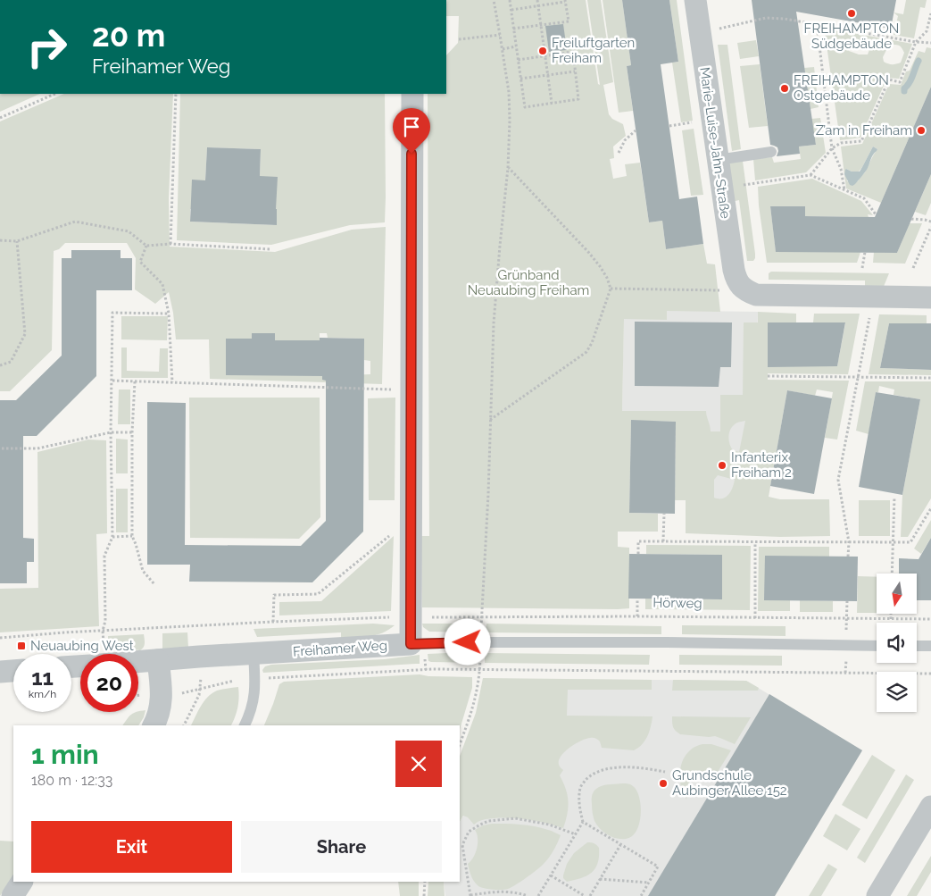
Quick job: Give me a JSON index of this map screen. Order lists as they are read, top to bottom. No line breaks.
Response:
{"streets":{"street":["Marie-Luise-Jahn-Straße","Freihamer Weg"],"path":["Hörweg"]},"parks":["Grünband Neuaubing Freiham"],"places":{"other":["FREIHAMPTON Südgebäude","Freiluftgarten Freiham","FREIHAMPTON Ostgebäude","Z’am in Freiham","Infanterix Freiham 2","Grundschule Aubinger Allee 152"],"transit":["Neuaubing West"]},"north":"bottom","page":{"turn":["20 m","Freihamer Weg"],"speed":"11 km/h","limit":"20","heading":["1 min","180 m · 12:33"],"buttons":["Exit","Share"]}}
